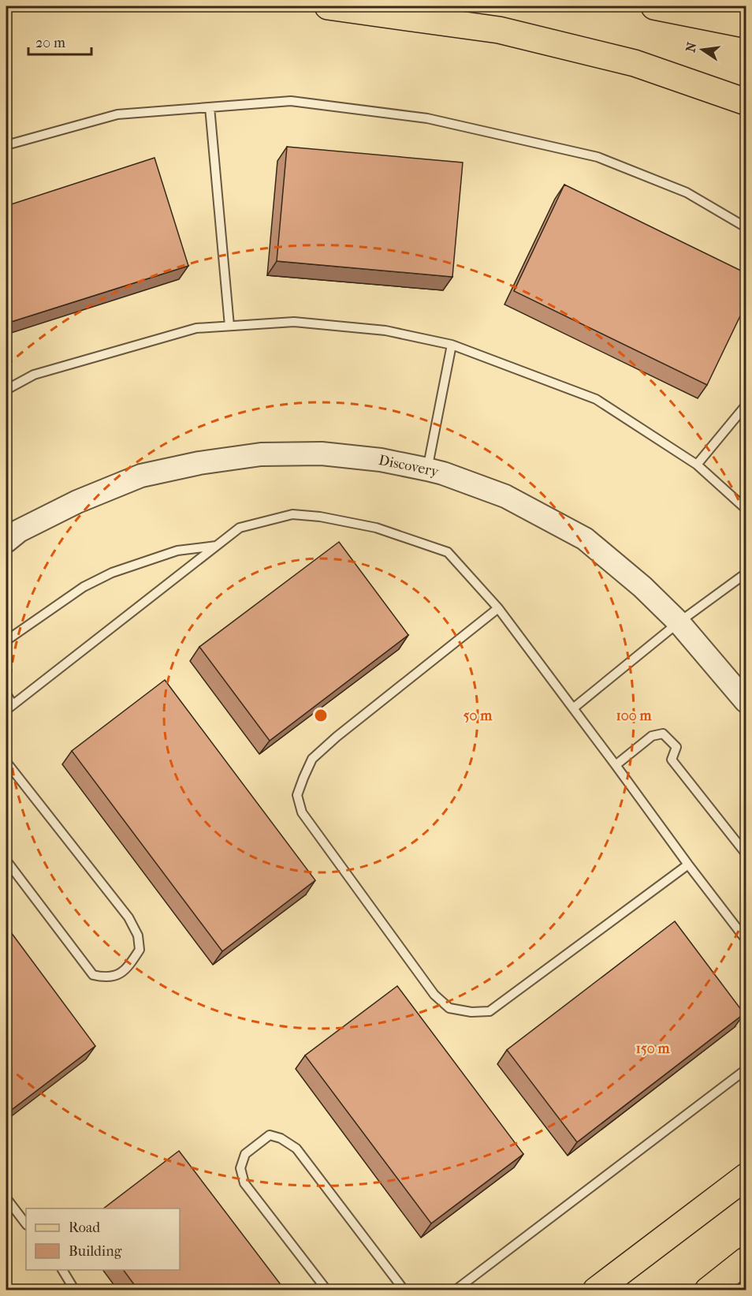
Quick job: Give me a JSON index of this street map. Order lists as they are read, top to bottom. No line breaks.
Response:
{"streets":{"street":["Discovery"]},"legend":["Road","Building"],"scale_bar":"20 m","north":"left","rings":["50 m","100 m","150 m"]}
